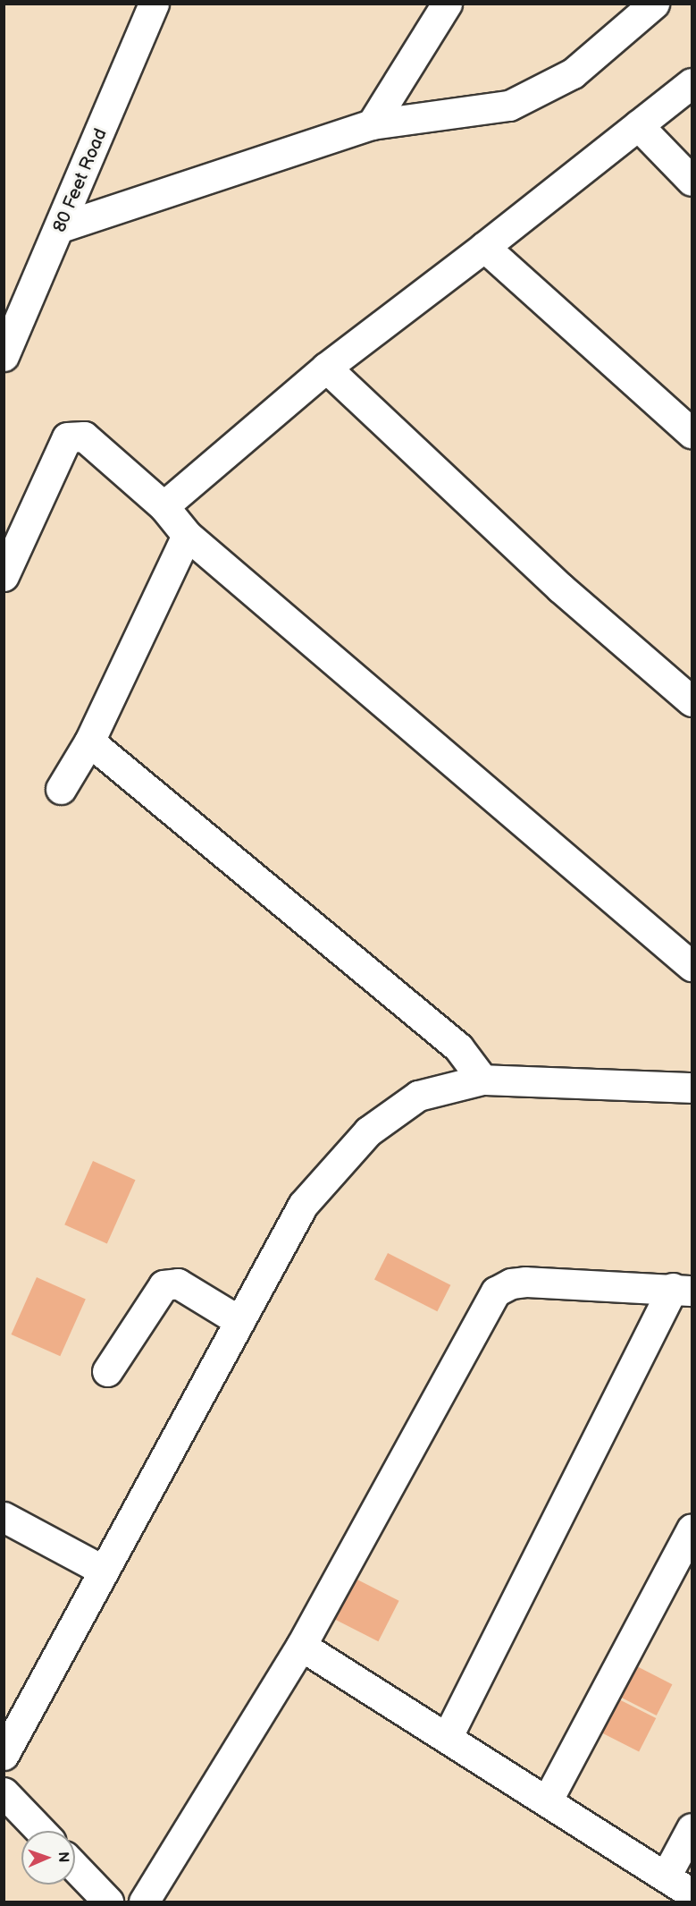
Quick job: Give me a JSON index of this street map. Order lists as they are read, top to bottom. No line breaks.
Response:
{"streets":{"street":["80 Feet Road"]},"north":"right"}
